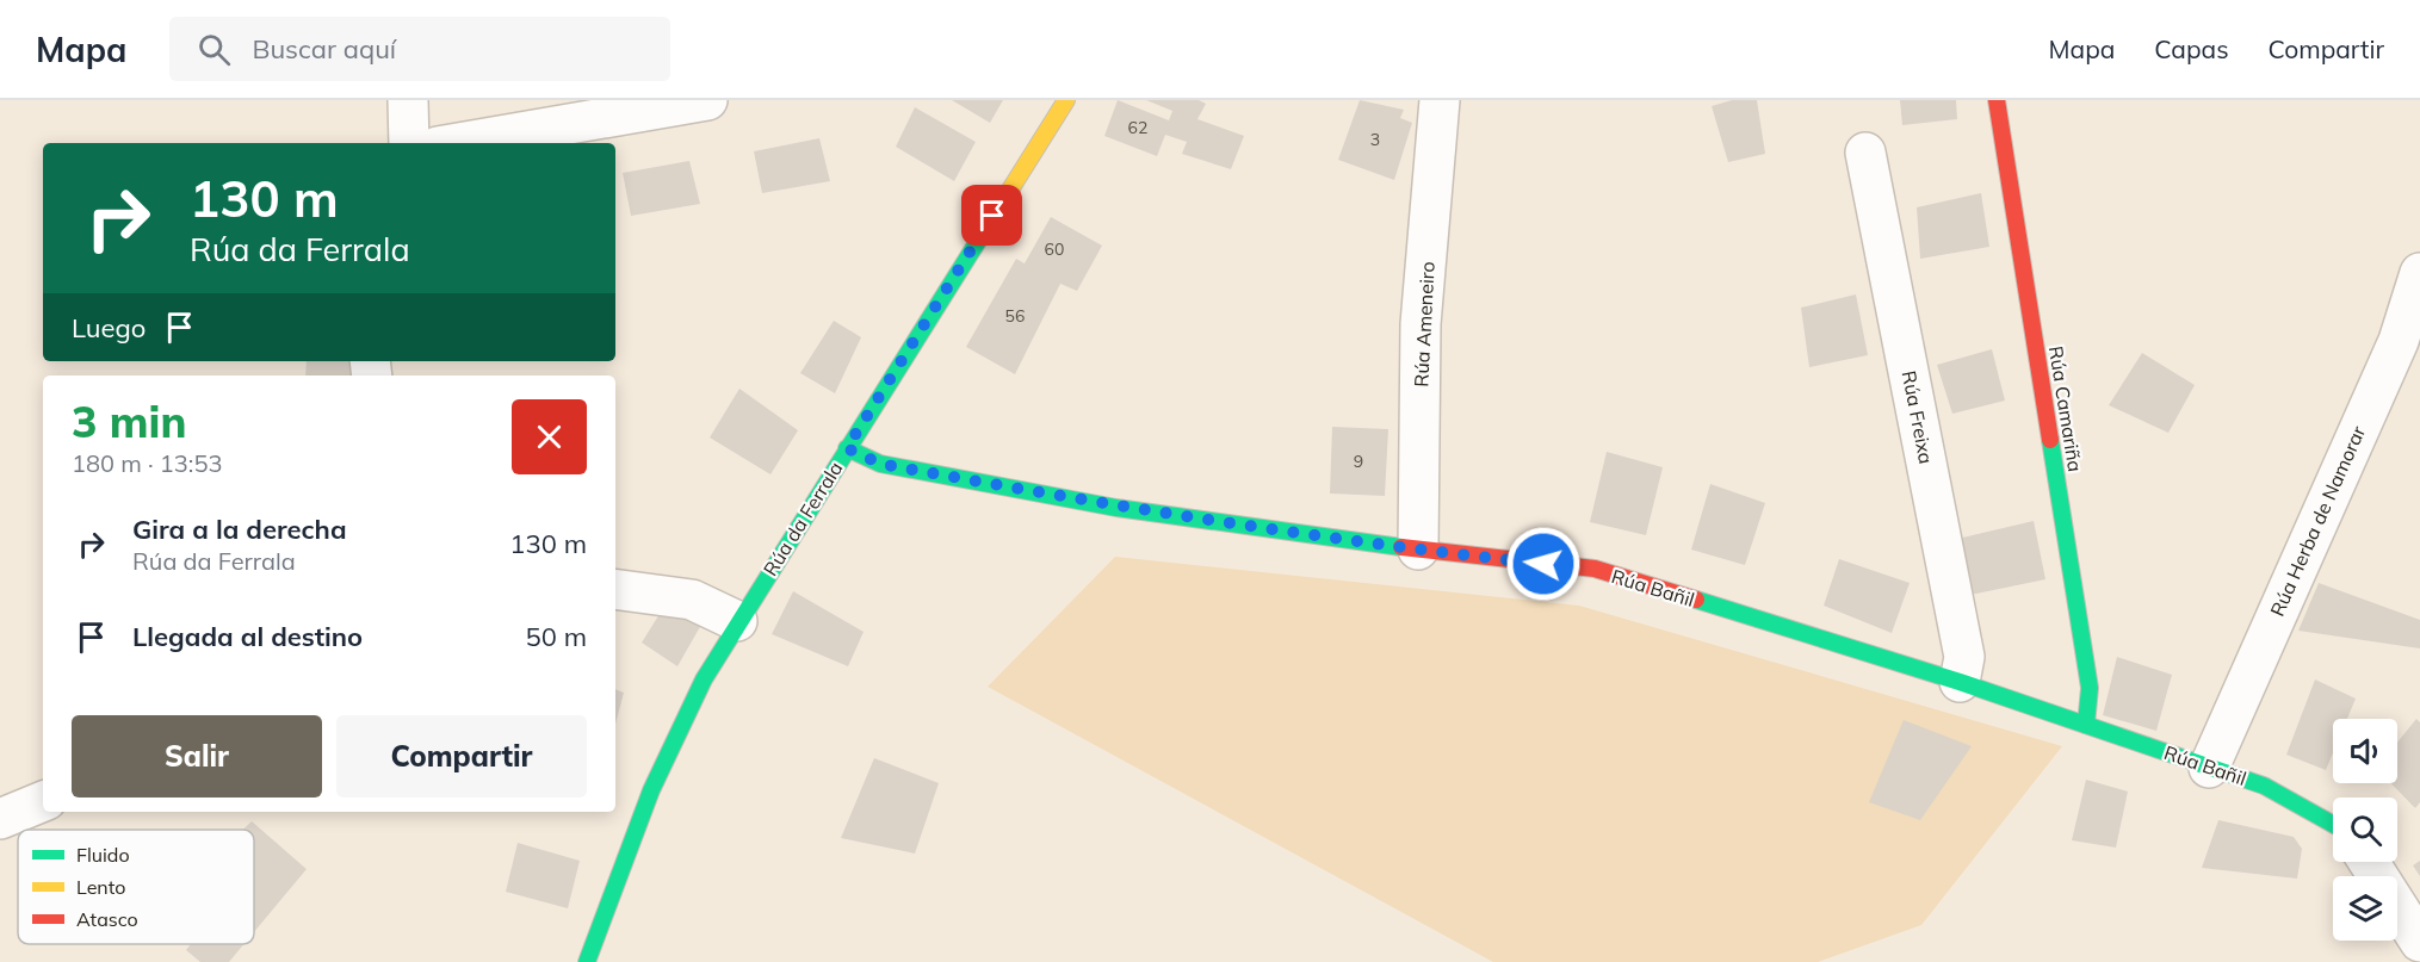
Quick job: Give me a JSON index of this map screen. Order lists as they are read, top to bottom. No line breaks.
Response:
{"streets":{"street":["Rúa Ameneiro","Rúa Camariña","Rúa Freixa","Rúa da Ferrala","Rúa Herba de Namorar","Rúa Bañil"]},"crossings":[["Rúa Ameneiro","Rúa Bañil"],["Rúa Camariña","Rúa Bañil"],["Rúa Freixa","Rúa Bañil"],["Rúa da Ferrala","Rúa Bañil"],["Rúa Herba de Namorar","Rúa Bañil"]],"house_numbers":["62","3","60","56","9"],"legend":["Fluido","Lento","Atasco"],"page":{"header":"Mapa","search":"Buscar aquí","nav":["Mapa","Capas","Compartir"],"turn":["130 m","Rúa da Ferrala"],"then":"Luego","heading":["3 min","180 m · 13:53"],"list":[{"name":"Gira a la derecha","note":"Rúa da Ferrala","value":"130 m"},{"name":"Llegada al destino","value":"50 m"}],"buttons":["Salir","Compartir"]}}
